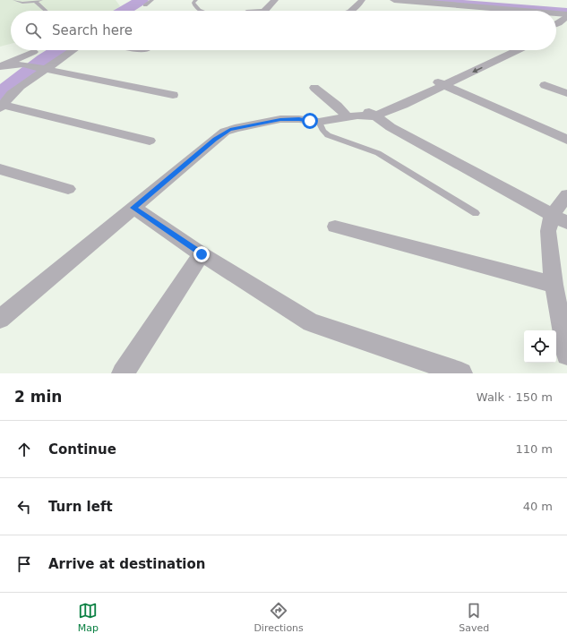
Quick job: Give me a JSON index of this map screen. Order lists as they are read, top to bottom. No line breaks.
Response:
{"page":{"search":"Search here","heading":["2 min","Walk · 150 m"],"list":[["Continue","110 m"],["Turn left","40 m"],"Arrive at destination"],"nav":["Map","Directions","Saved"]}}
